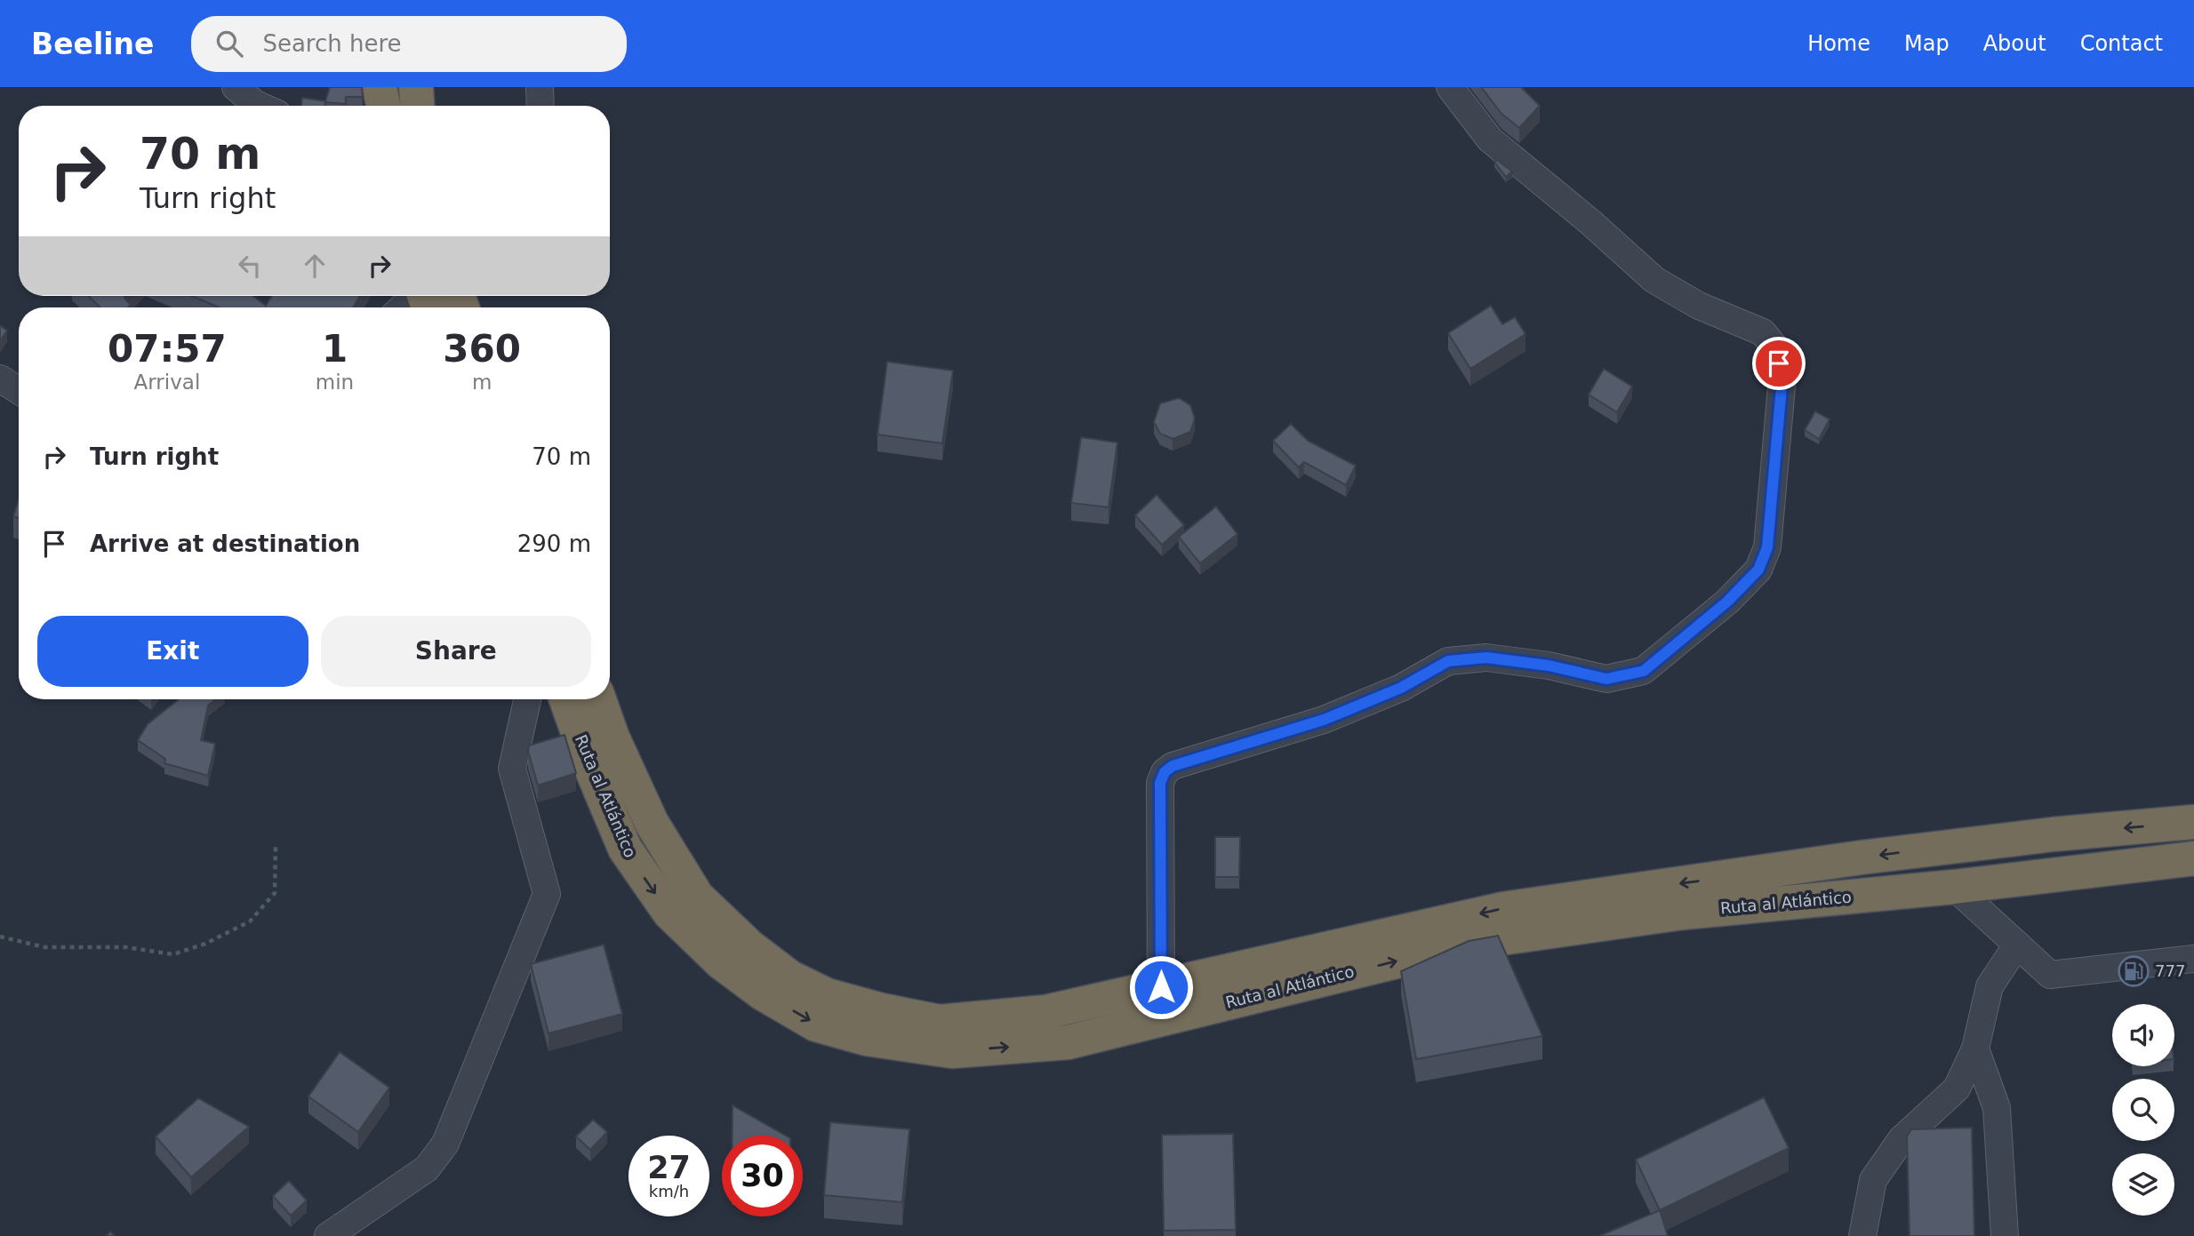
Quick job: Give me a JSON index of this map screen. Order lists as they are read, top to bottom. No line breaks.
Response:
{"streets":{"highway":["Ruta al Atlántico"]},"places":{"fuel station":["777"]},"page":{"header":"Beeline","search":"Search here","nav":["Home","Map","About","Contact"],"turn":["70 m","Turn right"],"eta":["07:57","Arrival","1","min","360","m"],"list":[{"name":"Turn right","value":"70 m"},{"name":"Arrive at destination","value":"290 m"}],"buttons":["Exit","Share"],"speed":"27 km/h","limit":"30"}}
